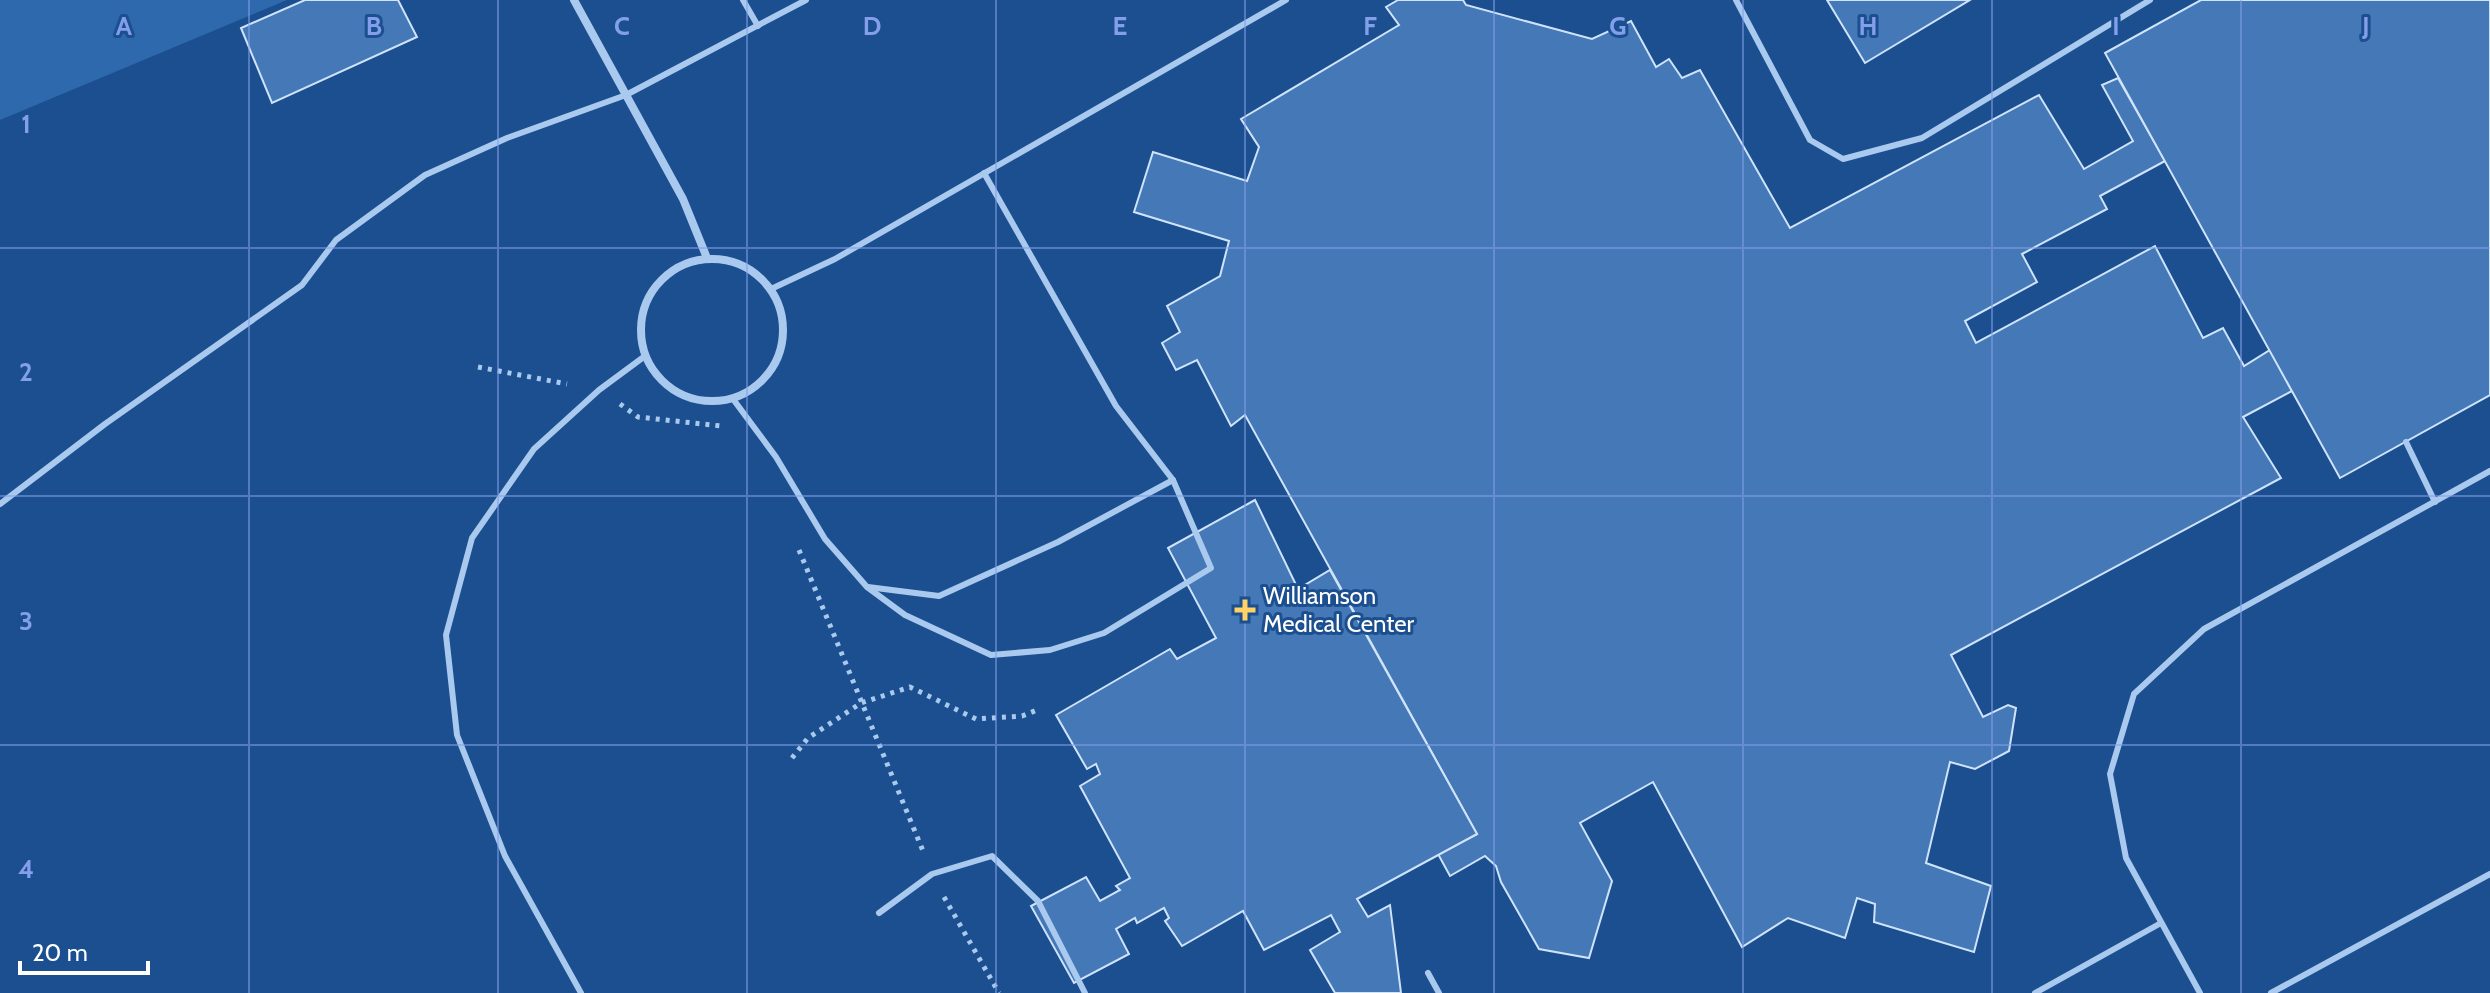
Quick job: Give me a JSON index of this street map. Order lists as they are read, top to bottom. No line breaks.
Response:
{"places":{"health":["Williamson Medical Center"]},"scale_bar":"20 m","grid":{"columns":["A","B","C","D","E","F","G","H","I","J"],"rows":["1","2","3","4"]}}
